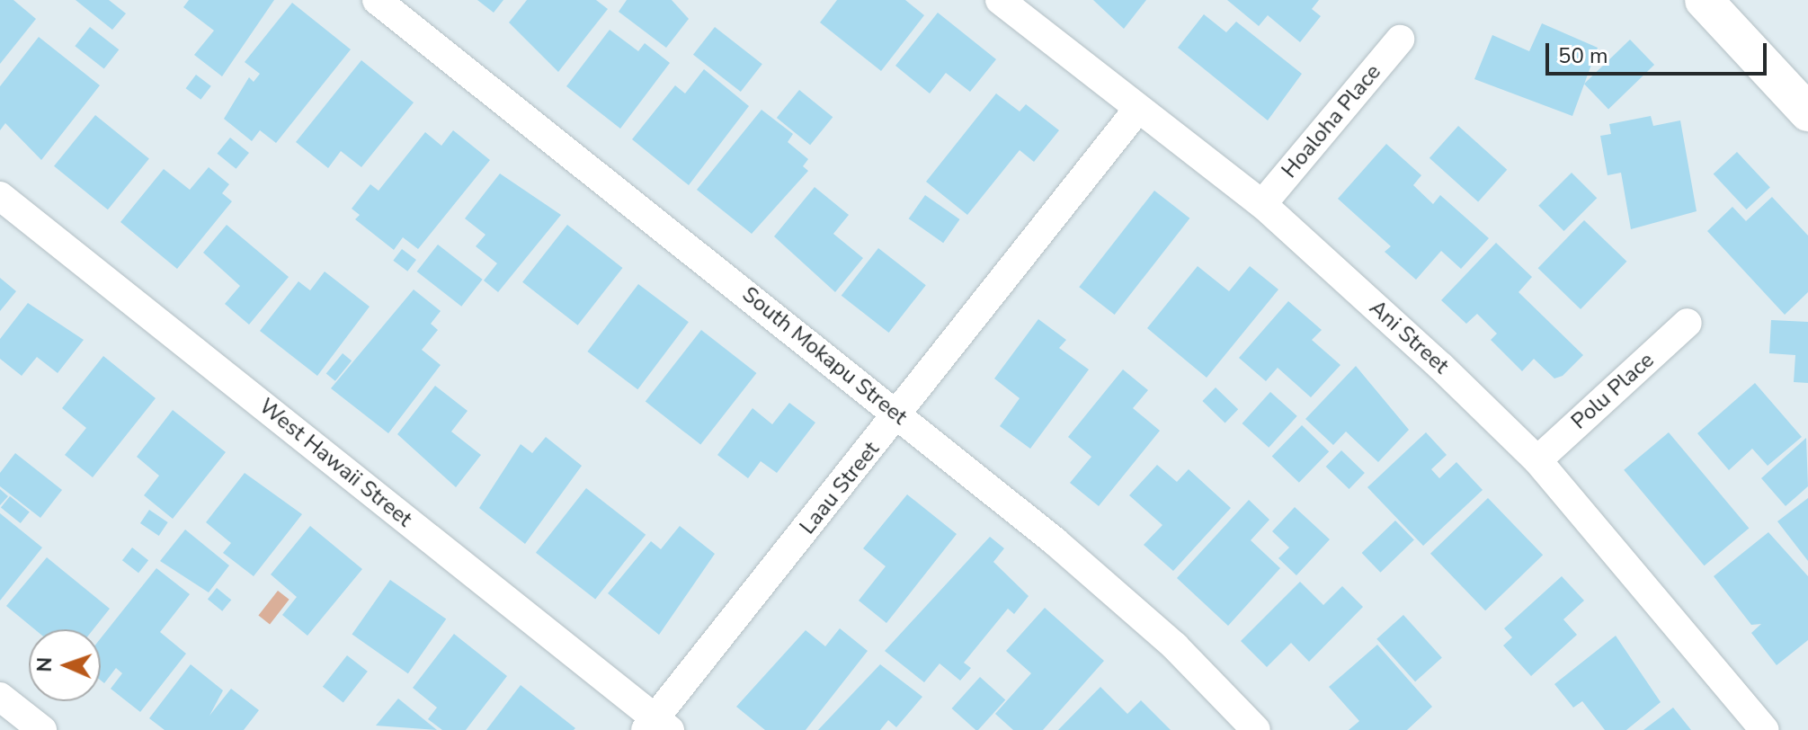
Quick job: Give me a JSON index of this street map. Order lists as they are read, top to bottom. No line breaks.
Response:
{"streets":{"street":["Hoaloha Place","Ani Street","South Mokapu Street","Polu Place","West Hawaii Street","Laau Street"]},"crossings":[["Hoaloha Place","Ani Street"],["Ani Street","Polu Place"],["Ani Street","Laau Street"],["South Mokapu Street","Laau Street"],["West Hawaii Street","Laau Street"]],"scale_bar":"50 m","north":"left"}
